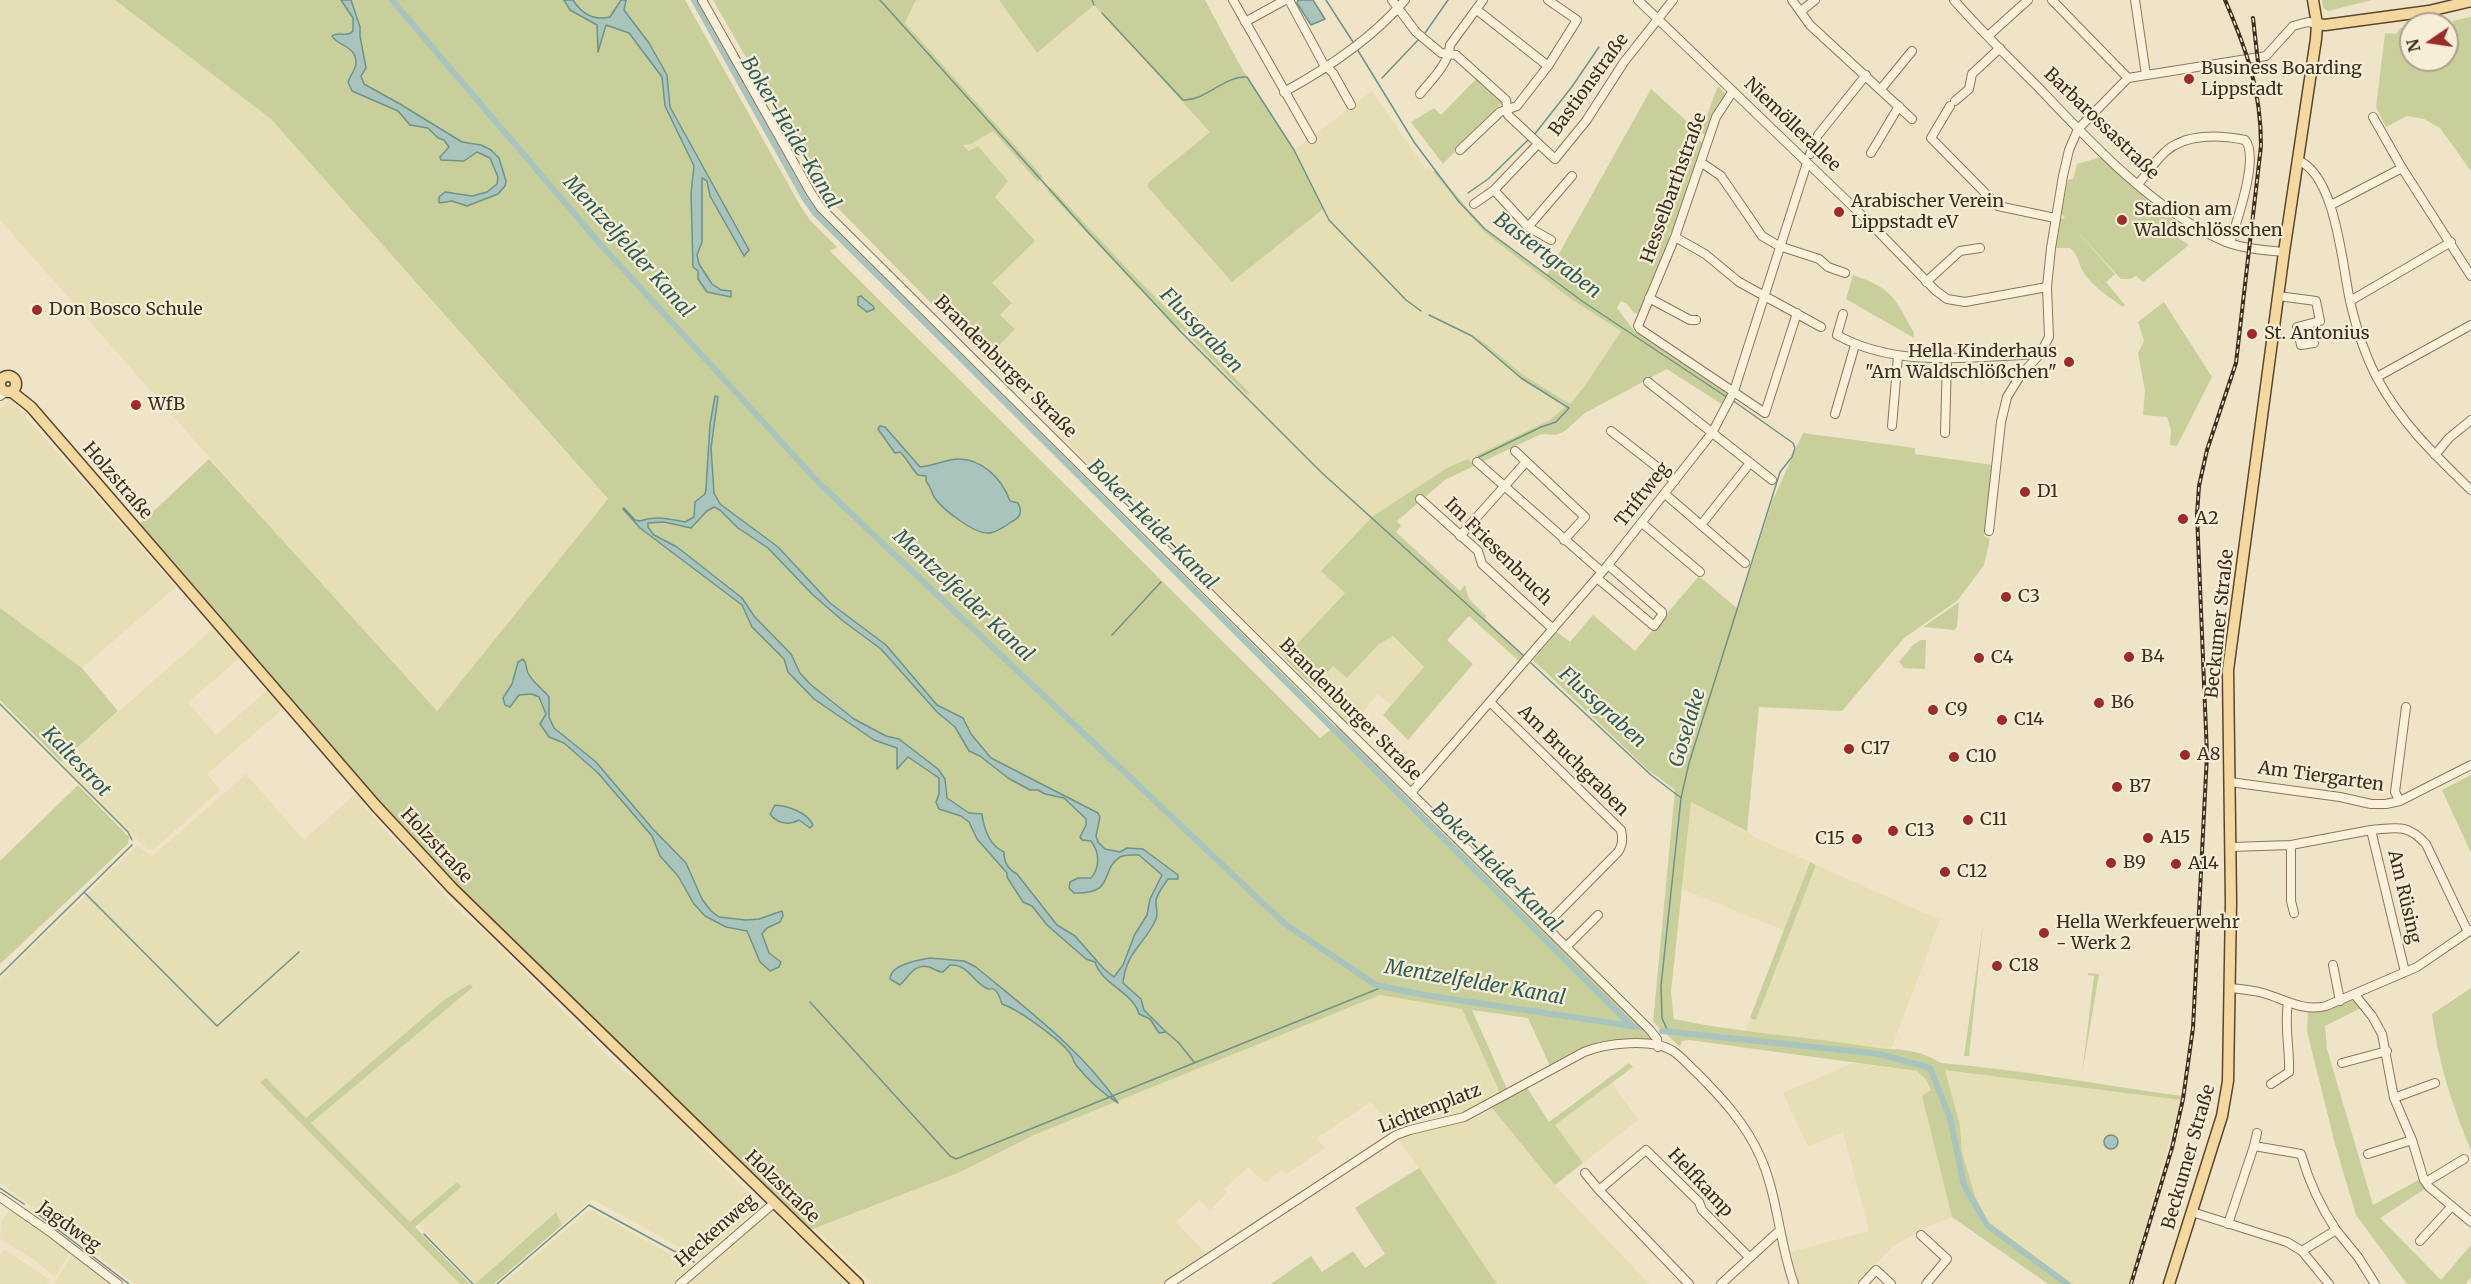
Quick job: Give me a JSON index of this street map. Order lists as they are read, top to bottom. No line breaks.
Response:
{"streets":{"main road":["Holzstraße","Beckumer Straße"],"street":["Bastionstraße","Barbarossastraße","Niemöllerallee","Hesselbarthstraße","Brandenburger Straße","Triftweg","Im Friesenbruch","Am Bruchgraben","Am Tiergarten","Am Rüsing","Lichtenplatz","Helfkamp","Jagdweg","Heckenweg"]},"crossings":[["Bastionstraße","Niemöllerallee"],["Barbarossastraße","Beckumer Straße"],["Niemöllerallee","Hesselbarthstraße"],["Niemöllerallee","Triftweg"],["Hesselbarthstraße","Triftweg"],["Brandenburger Straße","Triftweg"],["Brandenburger Straße","Am Bruchgraben"],["Brandenburger Straße","Lichtenplatz"],["Holzstraße","Heckenweg"],["Triftweg","Im Friesenbruch"],["Triftweg","Am Bruchgraben"],["Beckumer Straße","Am Tiergarten"],["Beckumer Straße","Am Rüsing"]],"water":["Boker-Heide-Kanal","Mentzelfelder Kanal","Bastertgraben","Flussgraben","Goselake","Kaltestrot"],"places":["Business Boarding Lippstadt","Arabischer Verein Lippstadt eV","Stadion am Waldschlösschen","Don Bosco Schule","St. Antonius","Hella Kinderhaus \"Am Waldschlößchen\"","WfB","D1","A2","C3","B4","C4","B6","C9","C14","C17","A8","C10","B7","C11","C13","A15","C15","B9","A14","C12","Hella Werkfeuerwehr - Werk 2","C18"],"north":"left"}
